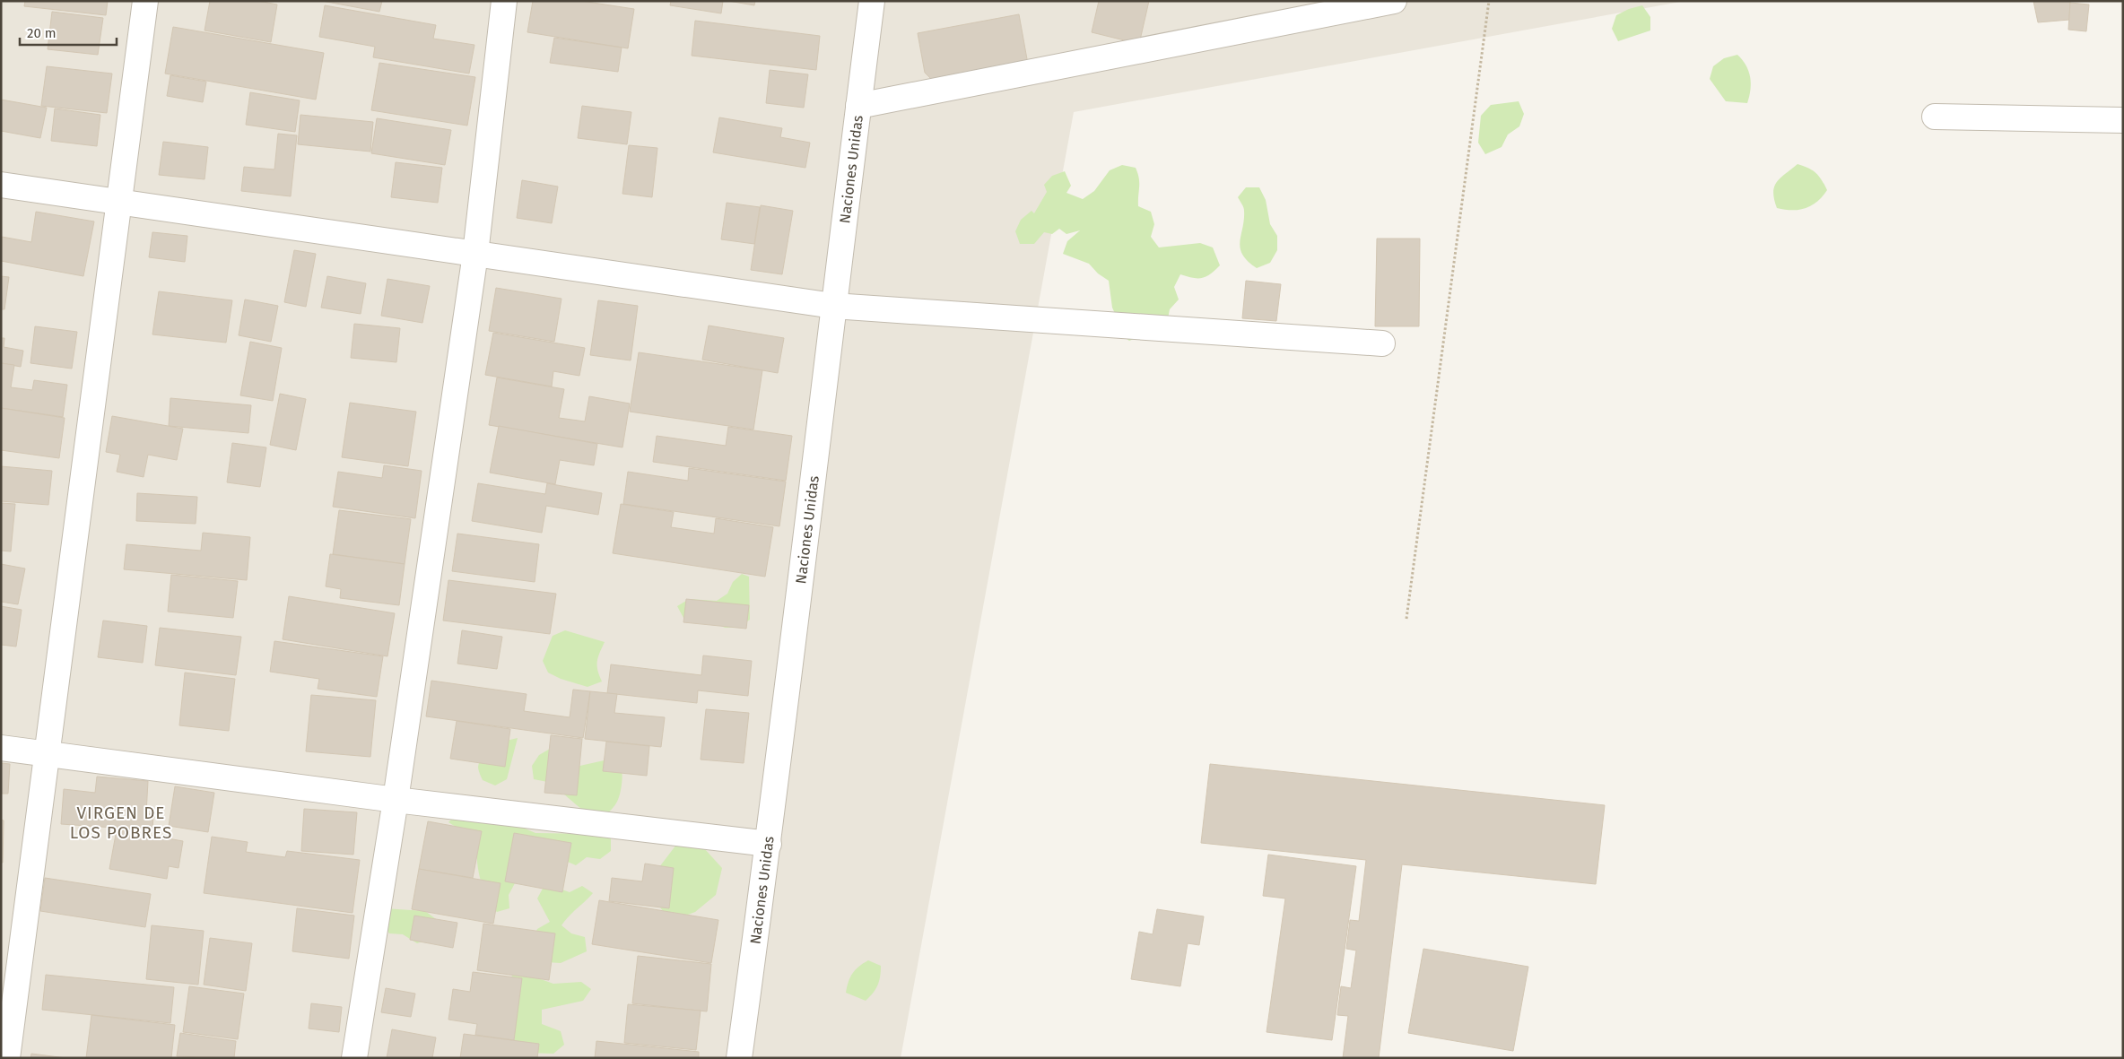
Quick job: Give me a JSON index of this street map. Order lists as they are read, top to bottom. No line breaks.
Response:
{"streets":{"street":["Naciones Unidas"]},"districts":["VIRGEN DE LOS POBRES"],"scale_bar":"20 m"}
